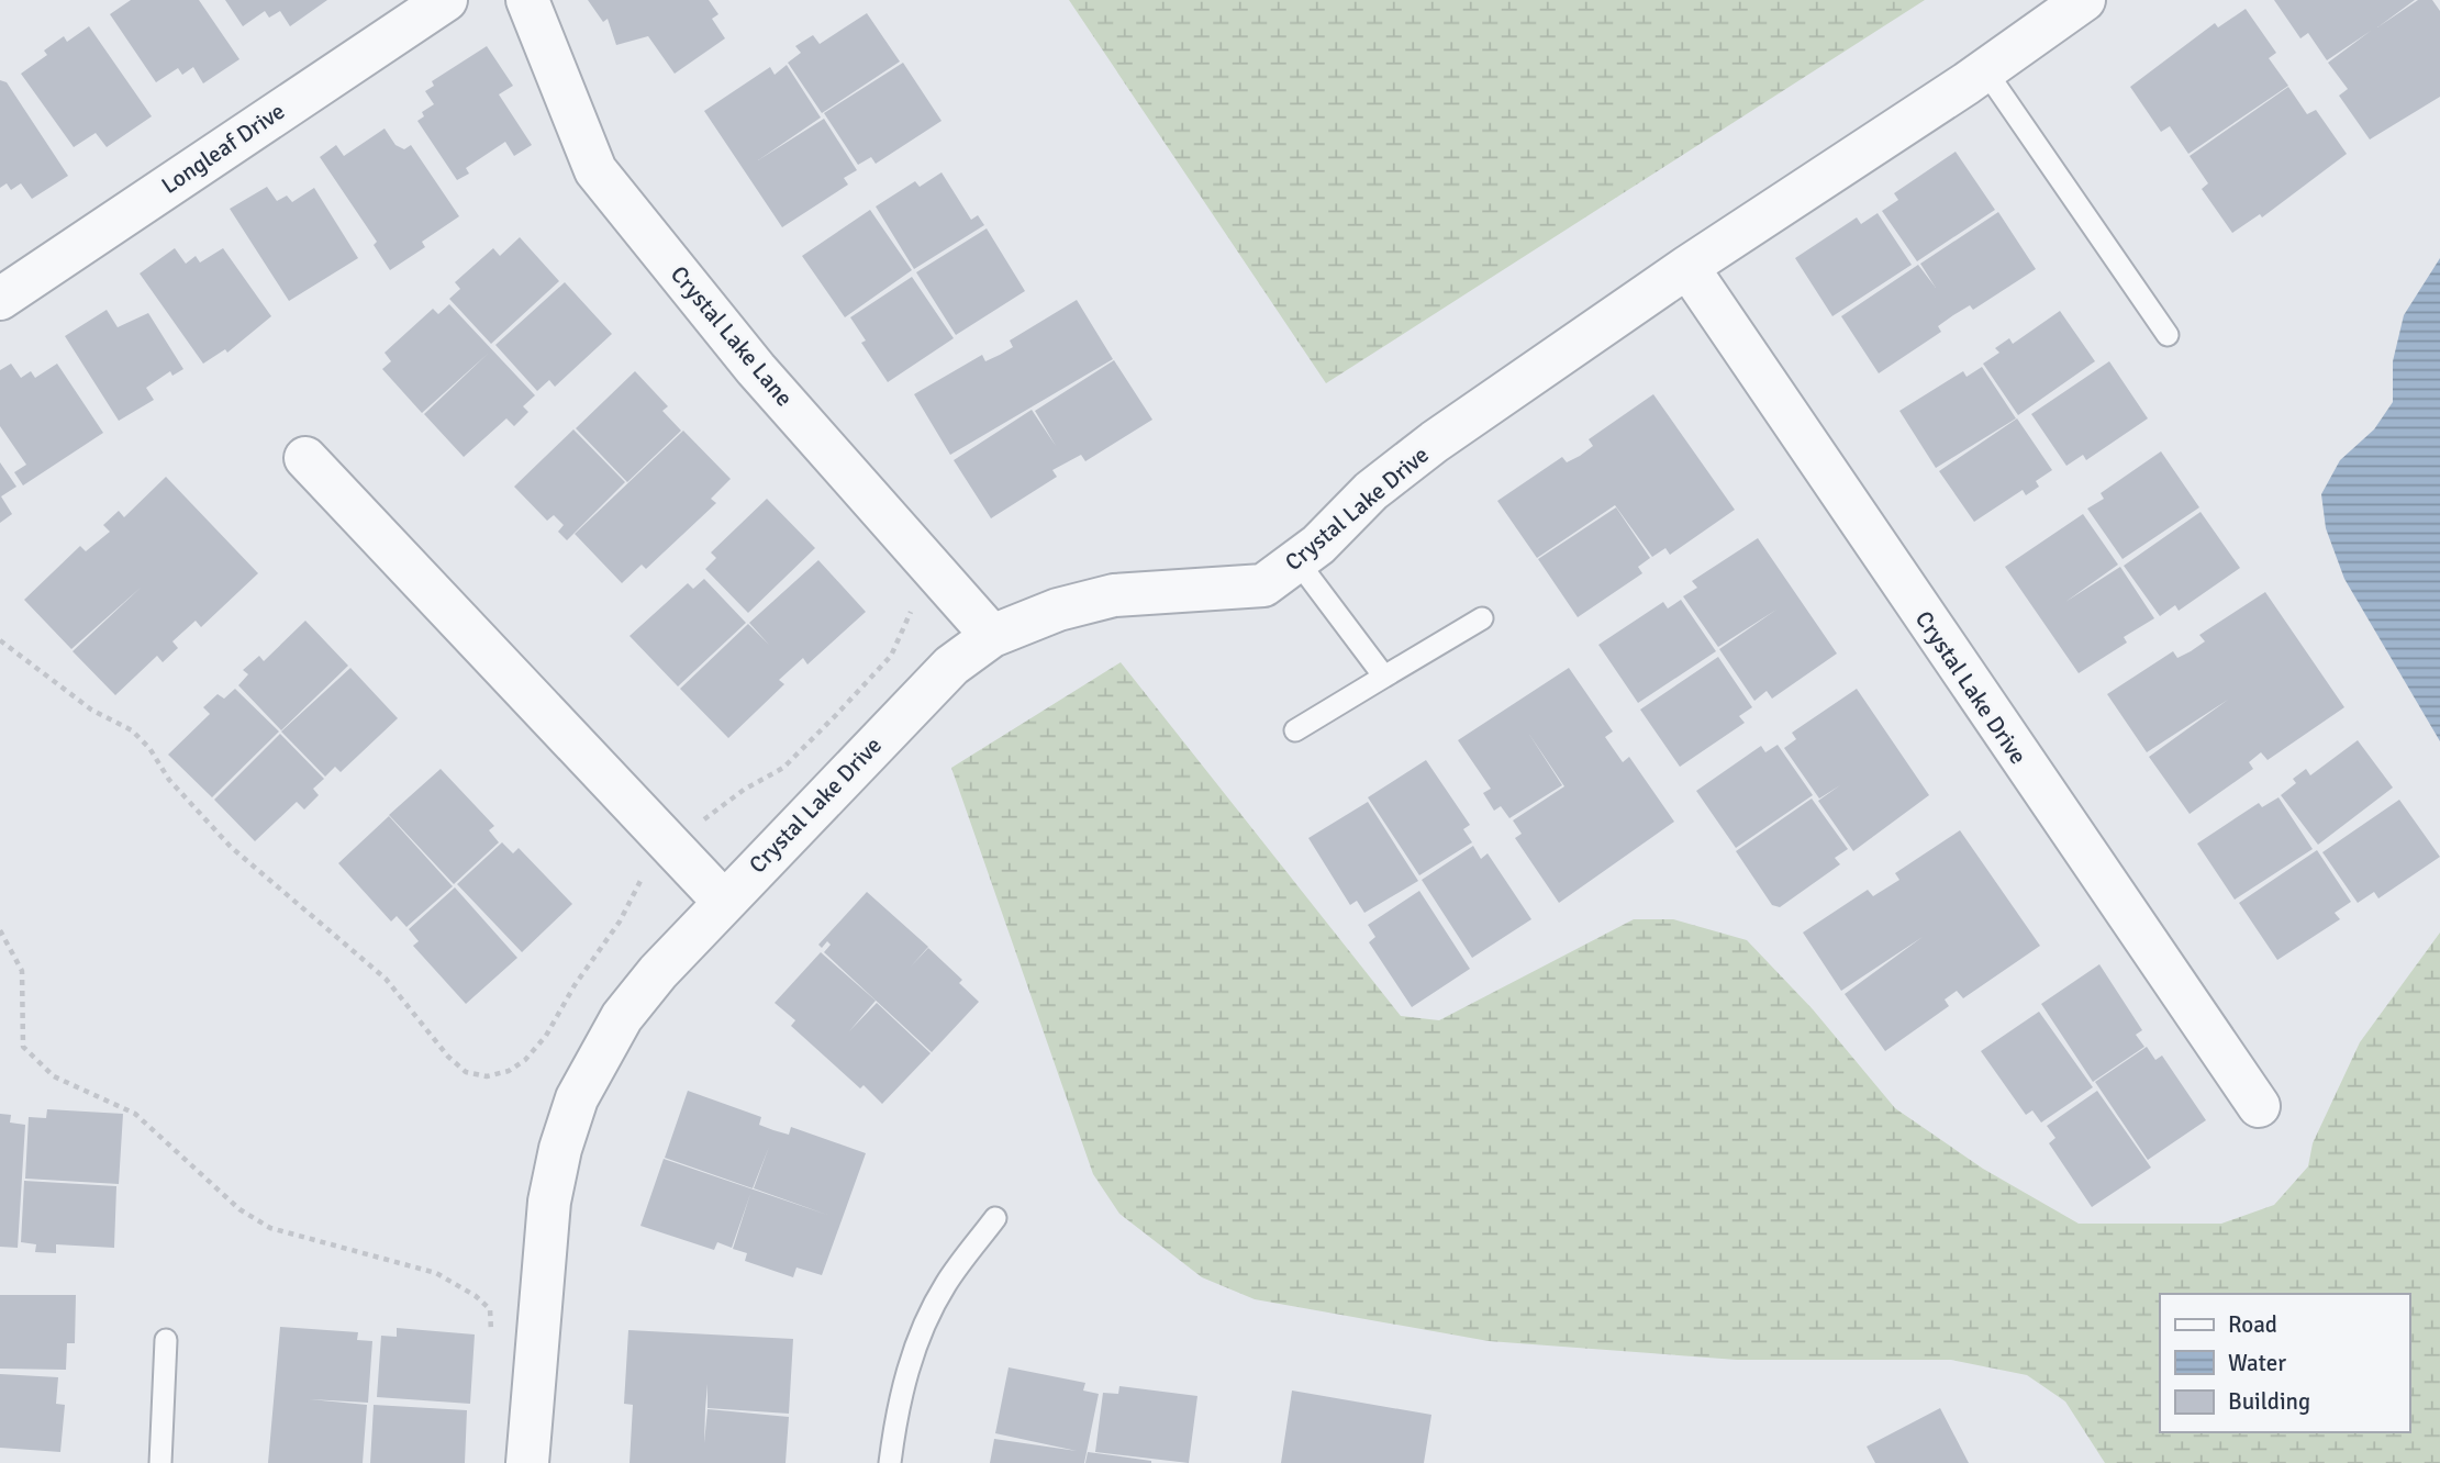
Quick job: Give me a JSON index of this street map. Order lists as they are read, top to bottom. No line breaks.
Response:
{"streets":{"street":["Longleaf Drive","Crystal Lake Lane","Crystal Lake Drive"]},"crossings":[["Crystal Lake Lane","Crystal Lake Drive"]],"legend":["Road","Water","Building"]}
